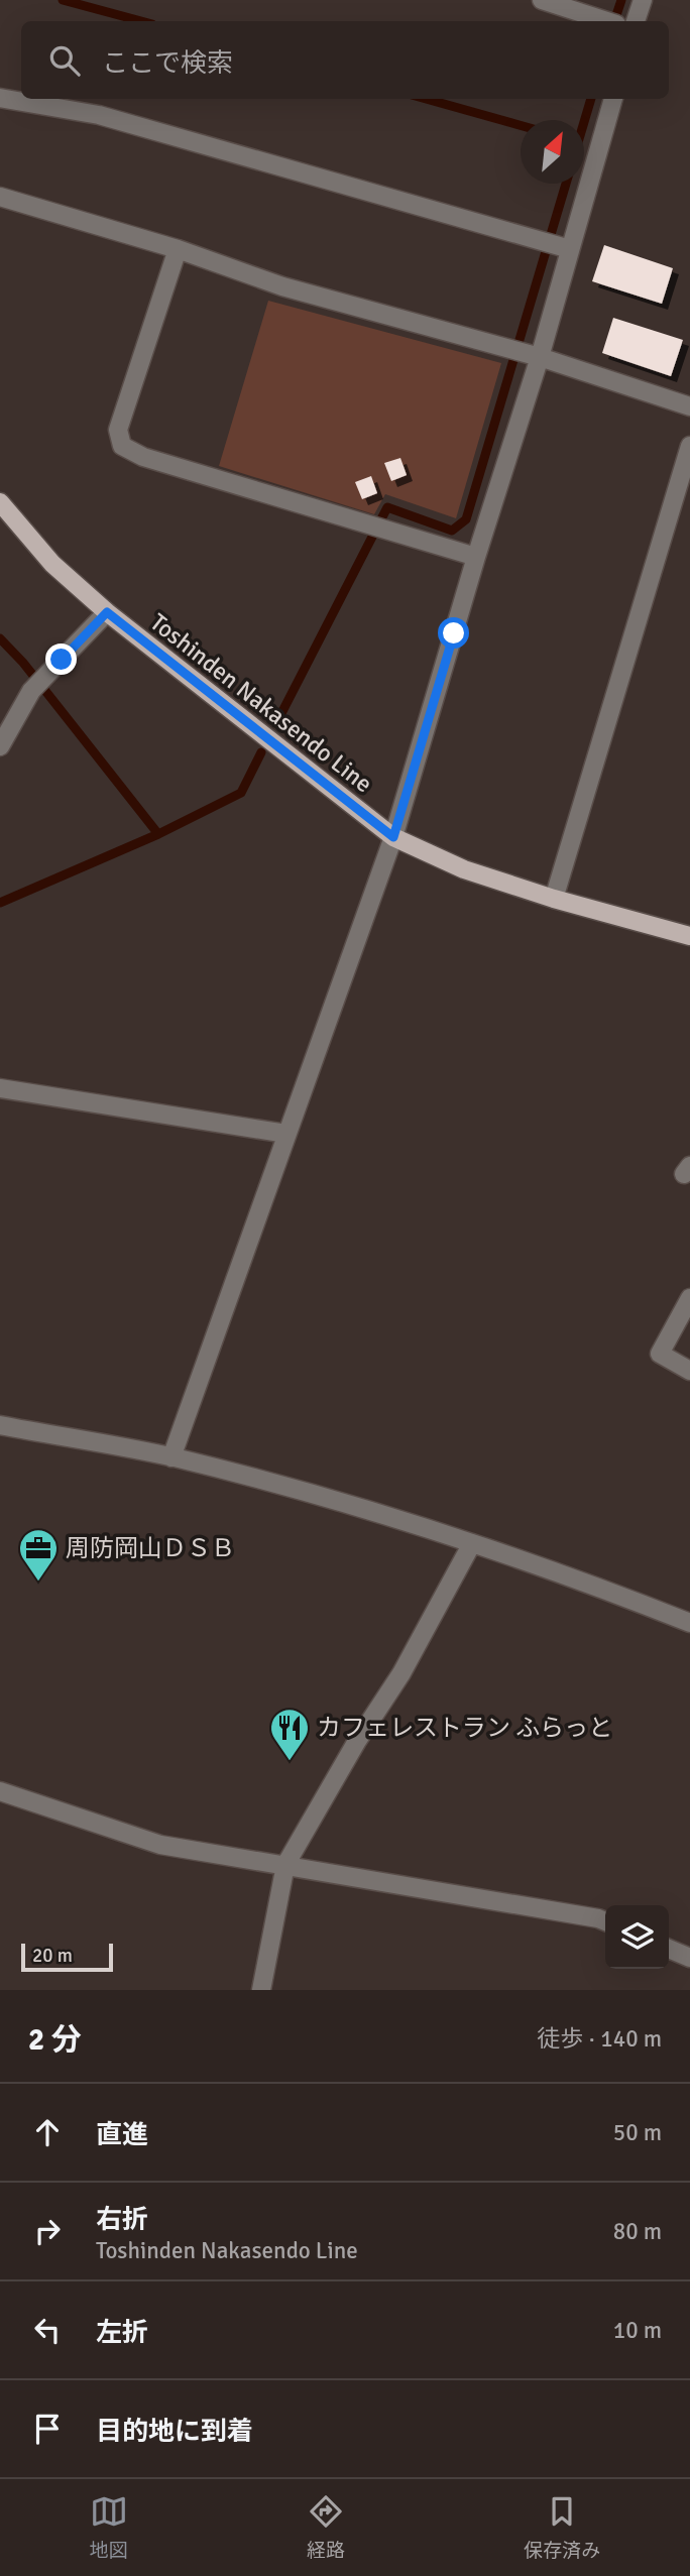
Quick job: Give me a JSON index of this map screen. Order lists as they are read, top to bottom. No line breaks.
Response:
{"streets":{"main road":["Toshinden Nakasendo Line"]},"places":{"office":["周防岡山ＤＳＢ"],"restaurant":["カフェレストラン ふらっと"]},"scale_bar":"20 m","north":"top right","page":{"search":"ここで検索","scale":"20 m","heading":["2 分","徒歩 · 140 m"],"list":[["直進","50 m"],["右折","Toshinden Nakasendo Line","80 m"],["左折","10 m"],"目的地に到着"],"nav":["地図","経路","保存済み"]}}
